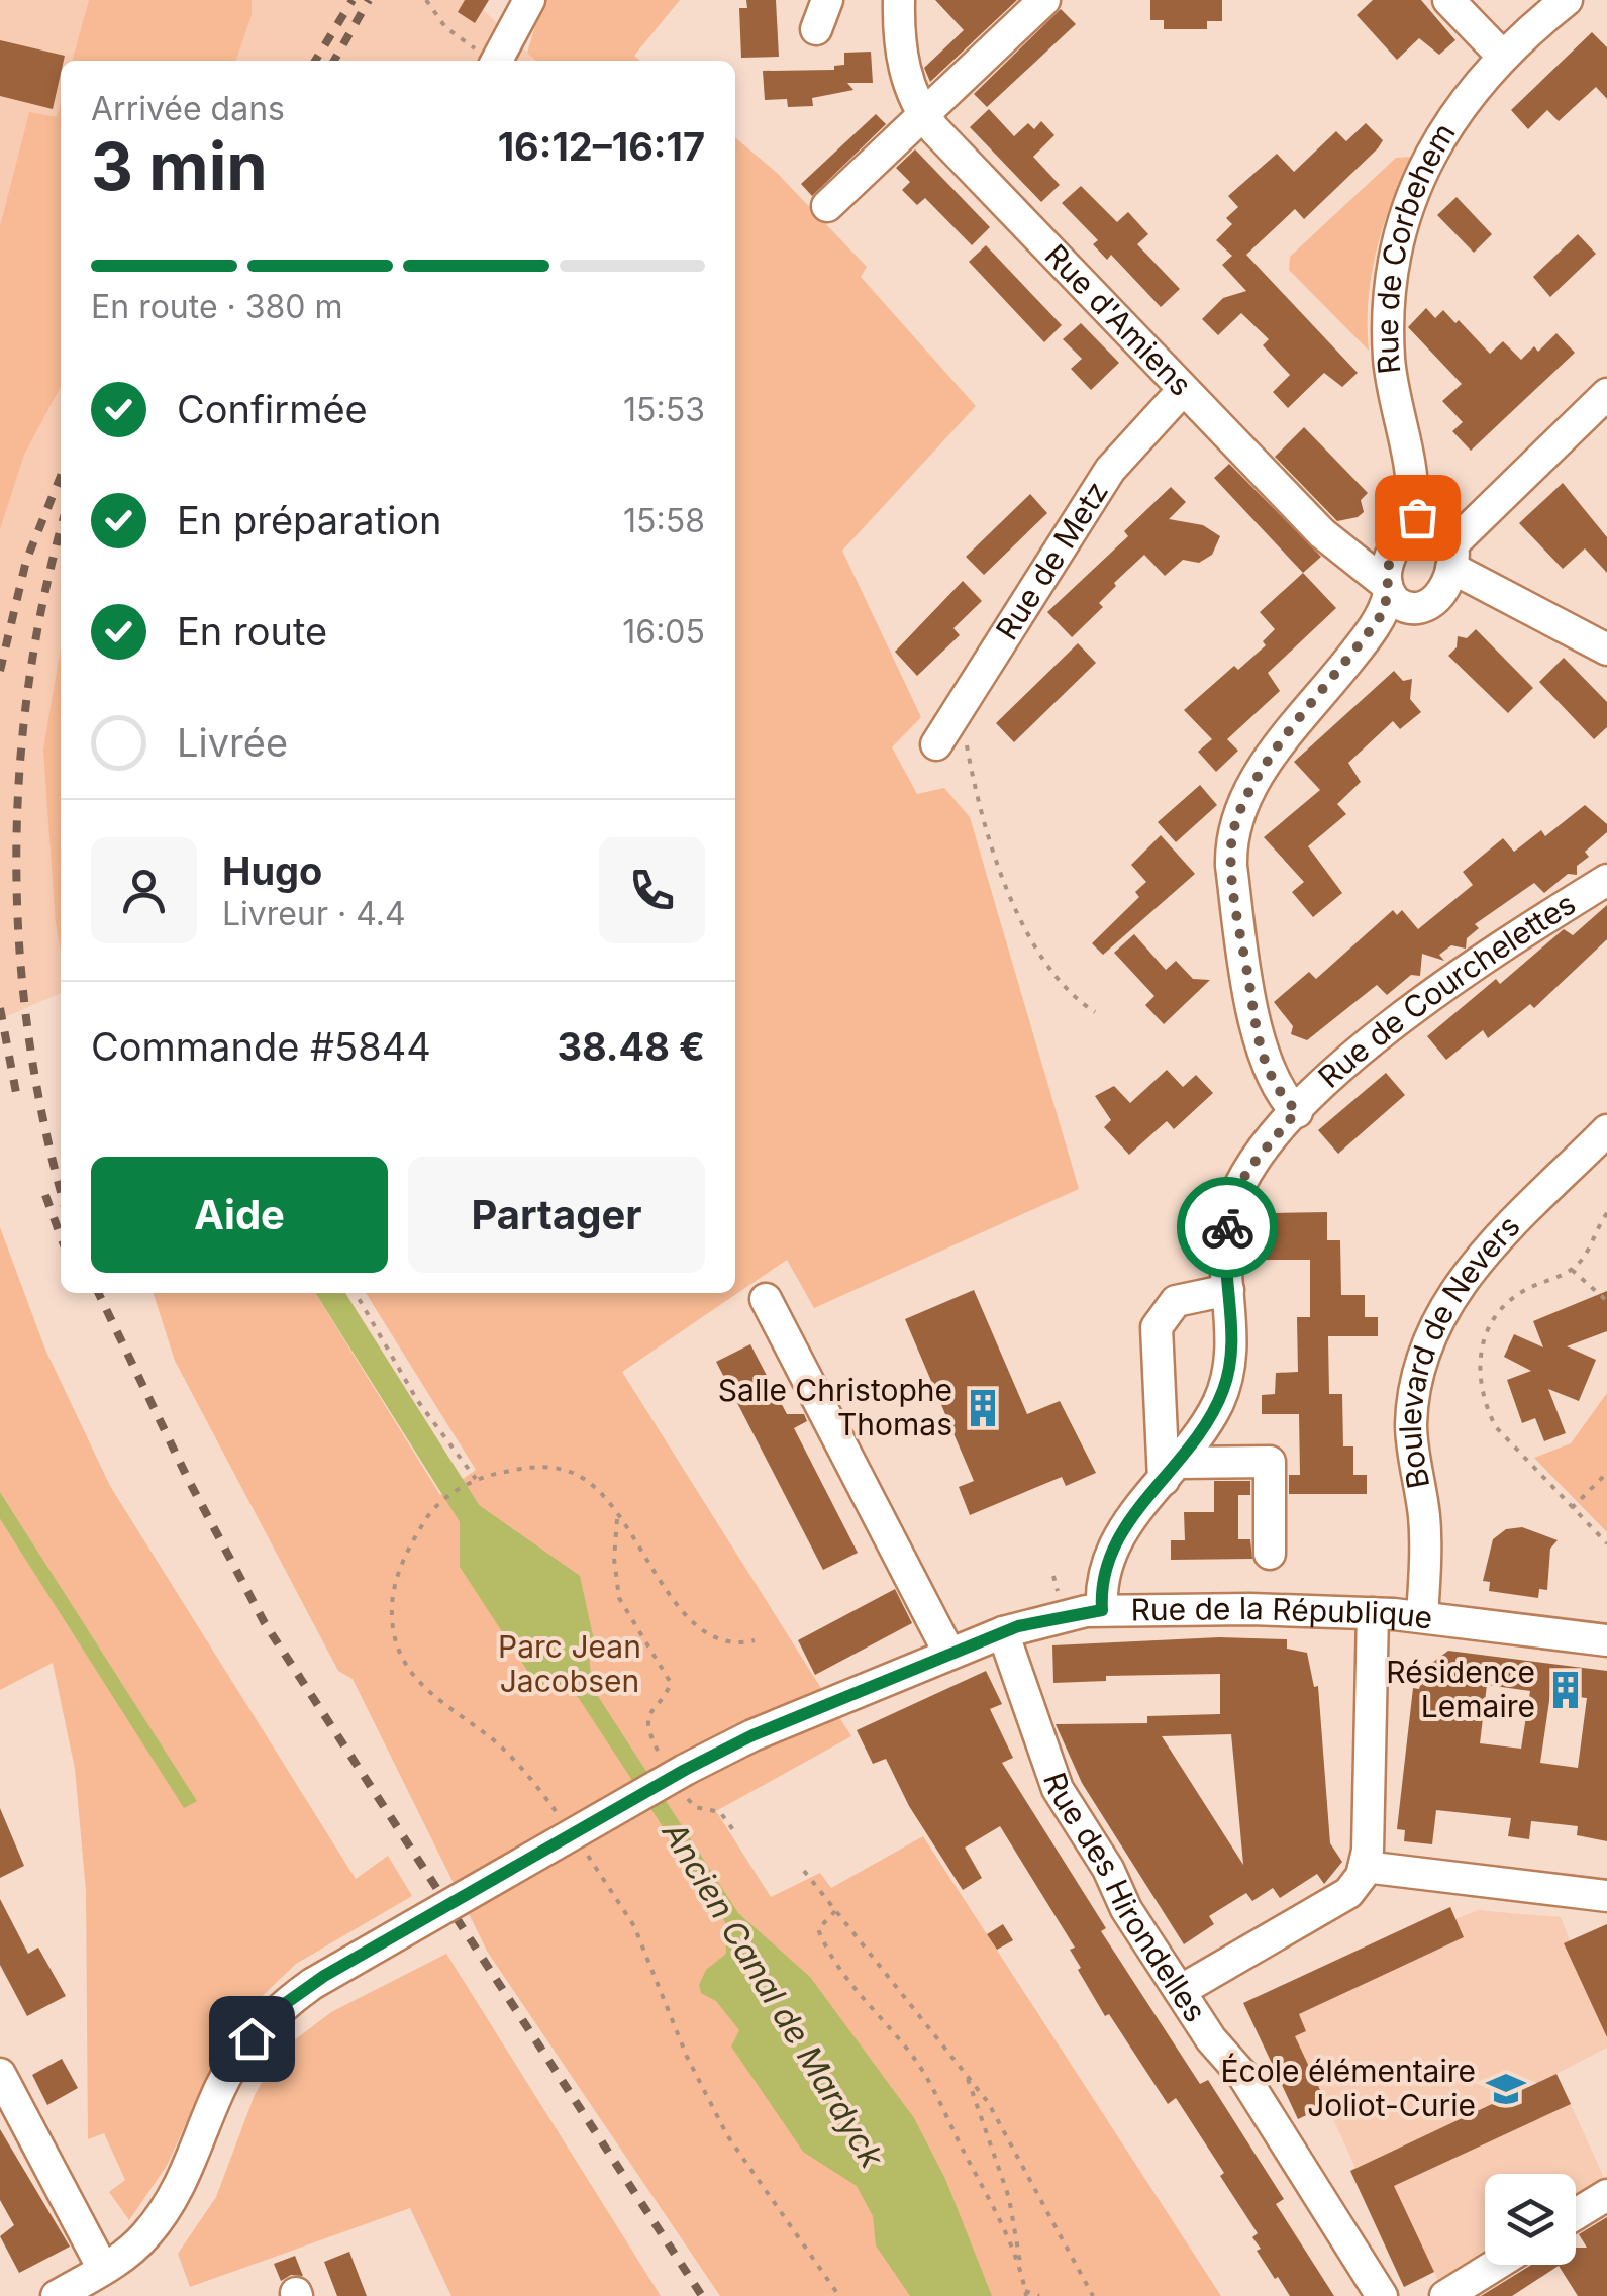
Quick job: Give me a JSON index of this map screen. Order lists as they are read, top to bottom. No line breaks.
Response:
{"streets":{"street":["Rue de Corbehem","Rue d'Amiens","Rue de Metz","Rue de Courchelettes","Boulevard de Nevers","Rue de la République","Rue des Hirondelles"]},"crossings":[["Rue de Corbehem","Rue d'Amiens"],["Rue de Corbehem","Rue de Courchelettes"],["Rue d'Amiens","Rue de Metz"],["Rue de Courchelettes","Rue de la République"],["Boulevard de Nevers","Rue de la République"],["Rue de la République","Rue des Hirondelles"]],"water":["Ancien Canal de Mardyck"],"parks":["Parc Jean Jacobsen"],"places":{"building":["Salle Christophe Thomas","Résidence Lemaire"],"school or university":["École élémentaire Joliot-Curie"]},"page":{"heading":["3 min","Arrivée dans","16:12–16:17"],"panel":["Hugo","Livreur · 4.4","Commande #5844","38.48 €"],"bar":"En route · 380 m","list":[["Confirmée","15:53"],["En préparation","15:58"],["En route","16:05"],"Livrée"],"buttons":["Aide","Partager"]}}
